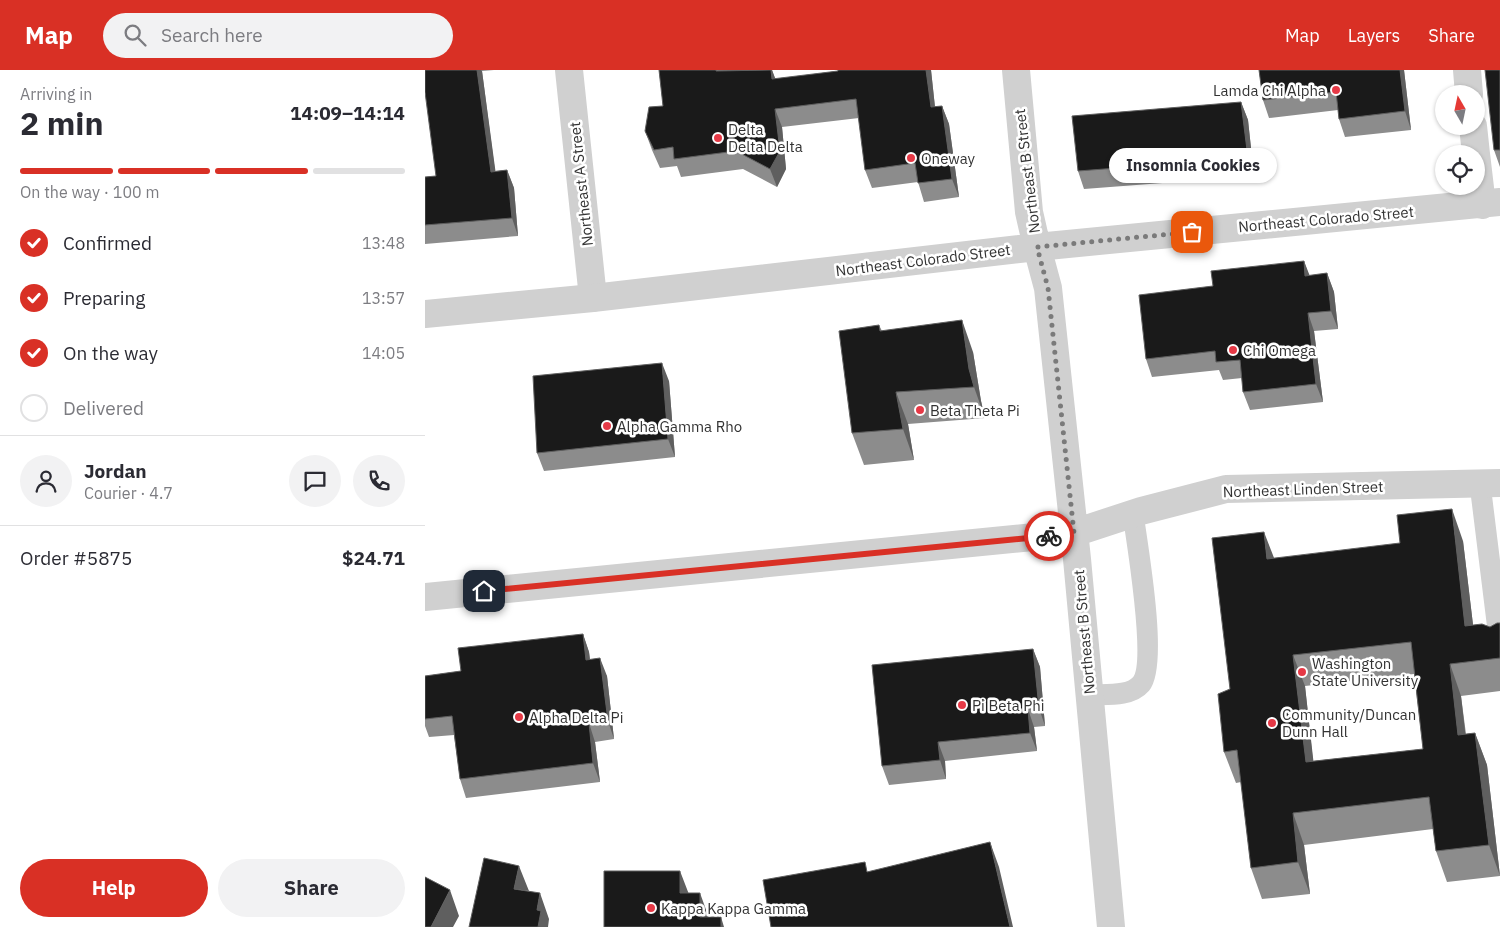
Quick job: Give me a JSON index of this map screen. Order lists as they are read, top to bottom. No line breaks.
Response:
{"streets":{"street":["Northeast B Street","Northeast A Street","Northeast Colorado Street","Northeast Linden Street"]},"crossings":[["Northeast B Street","Northeast Colorado Street"],["Northeast B Street","Northeast Linden Street"],["Northeast A Street","Northeast Colorado Street"]],"places":["Lamda Chi Alpha","Delta Delta Delta","Oneway","Insomnia Cookies","Chi Omega","Beta Theta Pi","Alpha Gamma Rho","Washington State University","Pi Beta Phi","Alpha Delta Pi","Community/Duncan Dunn Hall","Kappa Kappa Gamma"],"north":"top","page":{"header":"Map","search":"Search here","nav":["Map","Layers","Share"],"heading":["2 min","Arriving in","14:09–14:14"],"panel":["Jordan","Courier · 4.7","Order #5875","$24.71"],"bubble":"Insomnia Cookies","bar":"On the way · 100 m","list":[["Confirmed","13:48"],["Preparing","13:57"],["On the way","14:05"],"Delivered"],"buttons":["Help","Share"]}}
